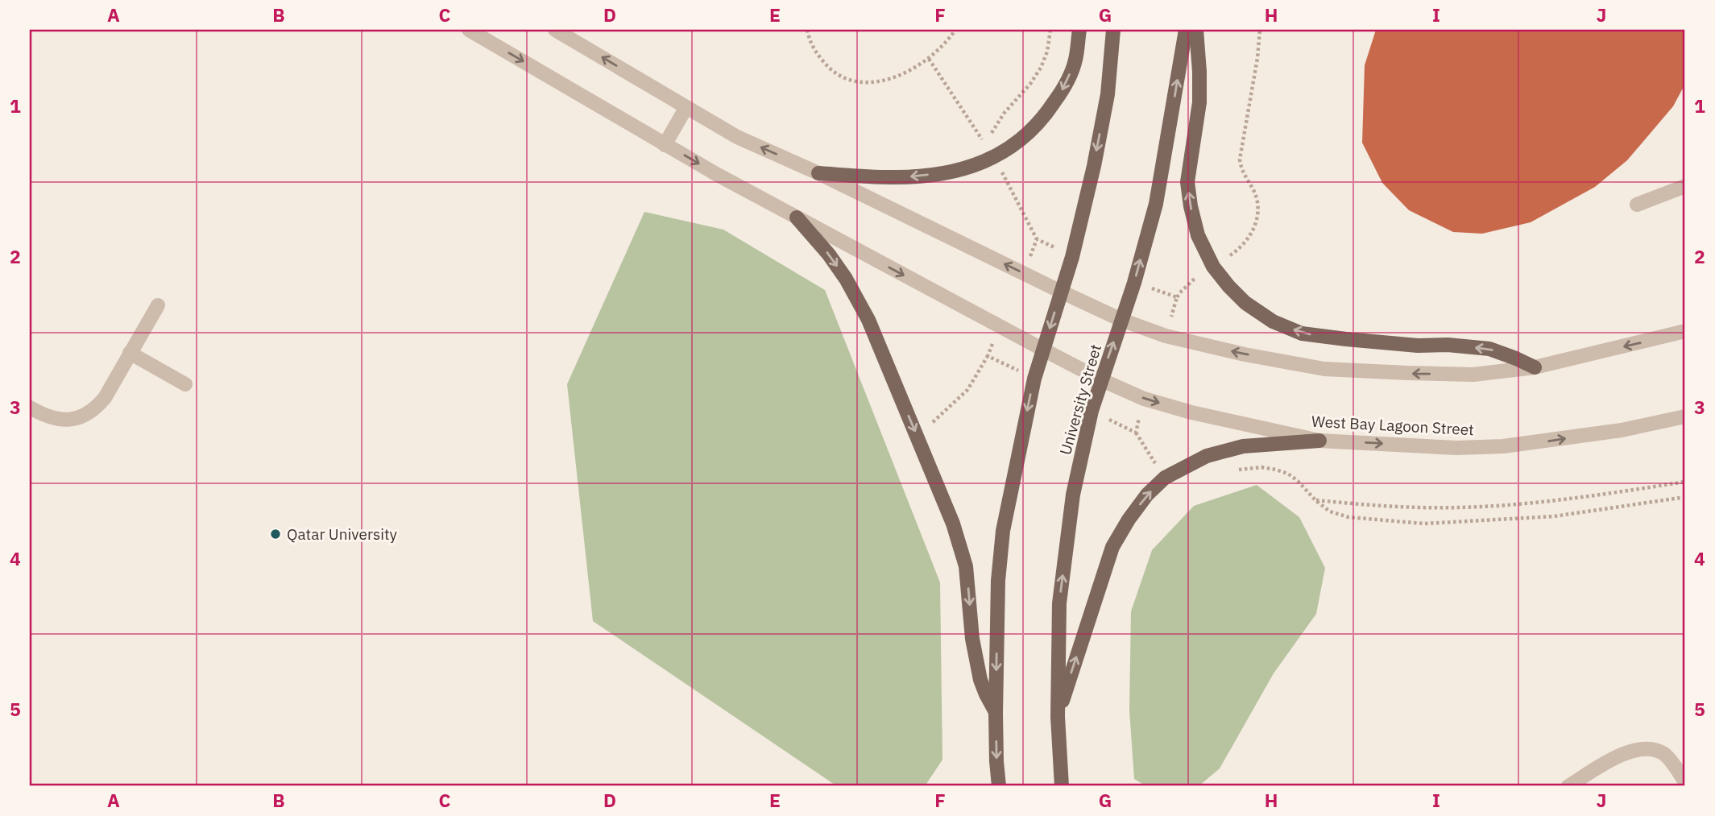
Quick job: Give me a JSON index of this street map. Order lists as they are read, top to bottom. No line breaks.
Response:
{"streets":{"main road":["University Street"],"street":["West Bay Lagoon Street"]},"crossings":[["University Street","West Bay Lagoon Street"]],"places":["Qatar University"],"grid":{"columns":["A","B","C","D","E","F","G","H","I","J"],"rows":["1","2","3","4","5"]}}
